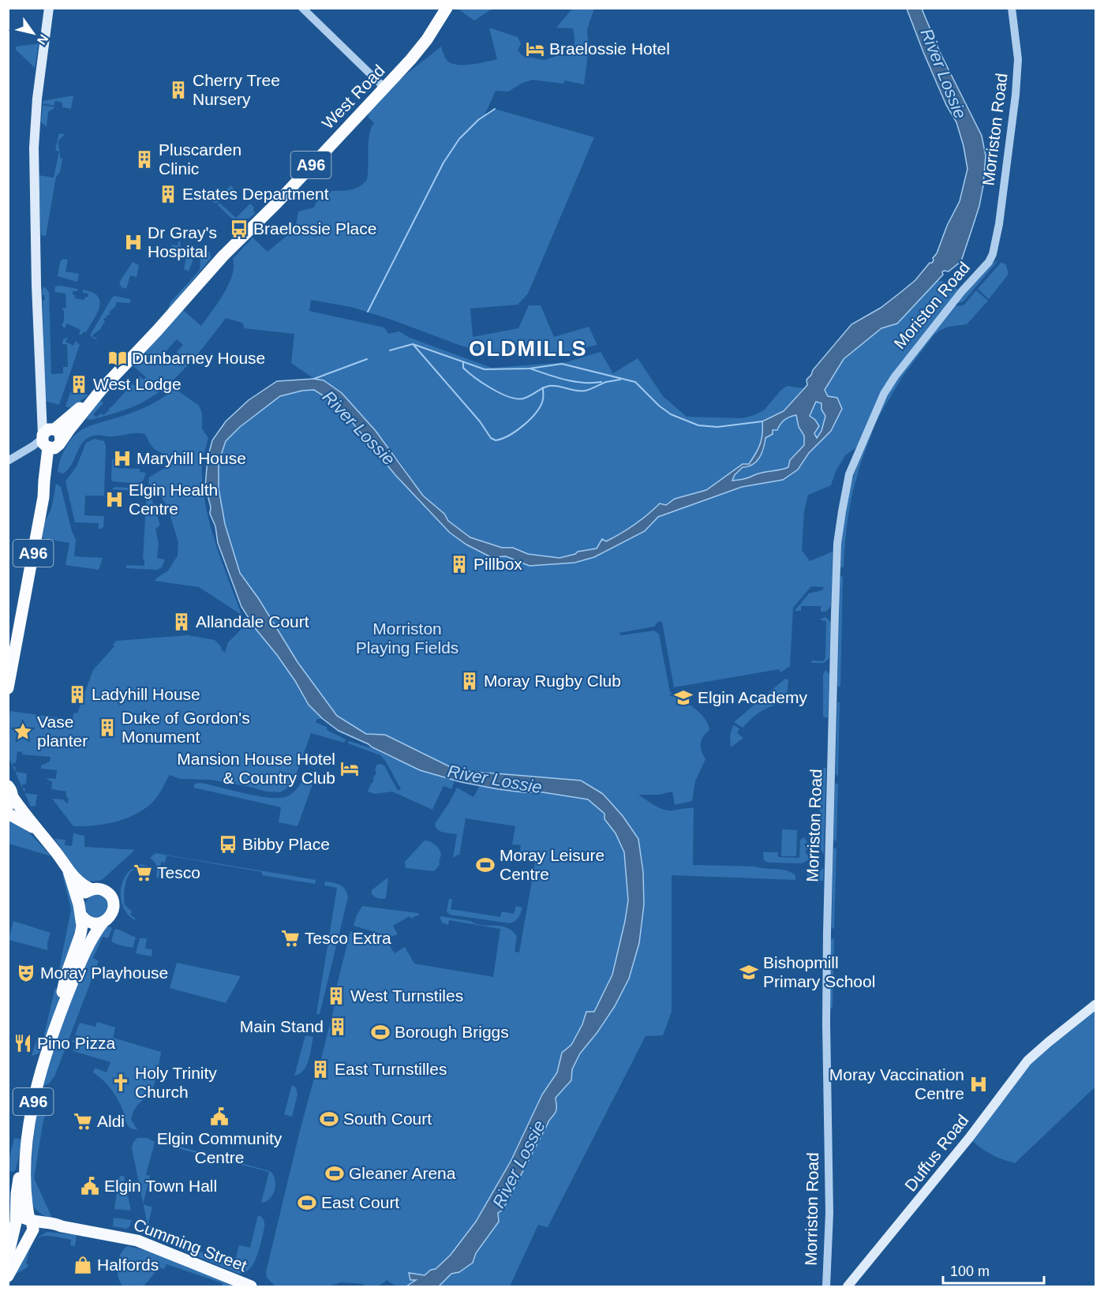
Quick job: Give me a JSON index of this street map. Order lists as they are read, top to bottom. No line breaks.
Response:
{"streets":{"highway":["West Road","A96"],"main road":["Duffus Road","Cumming Street"],"street":["Morriston Road","Moriston Road"]},"crossings":[["West Road","A96"],["Morriston Road","Moriston Road"],["A96","Cumming Street"]],"districts":["OLDMILLS"],"water":["River Lossie"],"parks":["Morriston Playing Fields"],"places":{"hotel":["Braelossie Hotel","Mansion House Hotel & Country Club"],"building":["Cherry Tree Nursery","Pluscarden Clinic","Estates Department","West Lodge","Pillbox","Allandale Court","Moray Rugby Club","Ladyhill House","Duke of Gordon's Monument","West Turnstiles","Main Stand","East Turnstilles"],"bus stop":["Braelossie Place","Bibby Place"],"hospital":["Dr Gray's Hospital","Maryhill House","Elgin Health Centre","Moray Vaccination Centre"],"library":["Dunbarney House"],"school or university":["Elgin Academy","Bishopmill Primary School"],"place":["Vase planter"],"sports":["Moray Leisure Centre","Borough Briggs","South Court","Gleaner Arena","East Court"],"supermarket":["Tesco","Tesco Extra","Aldi"],"theatre":["Moray Playhouse"],"restaurant":["Pino Pizza"],"church":["Holy Trinity Church"],"public building":["Elgin Community Centre","Elgin Town Hall"],"shop":["Halfords"]},"scale_bar":"100 m","north":"bottom right"}
